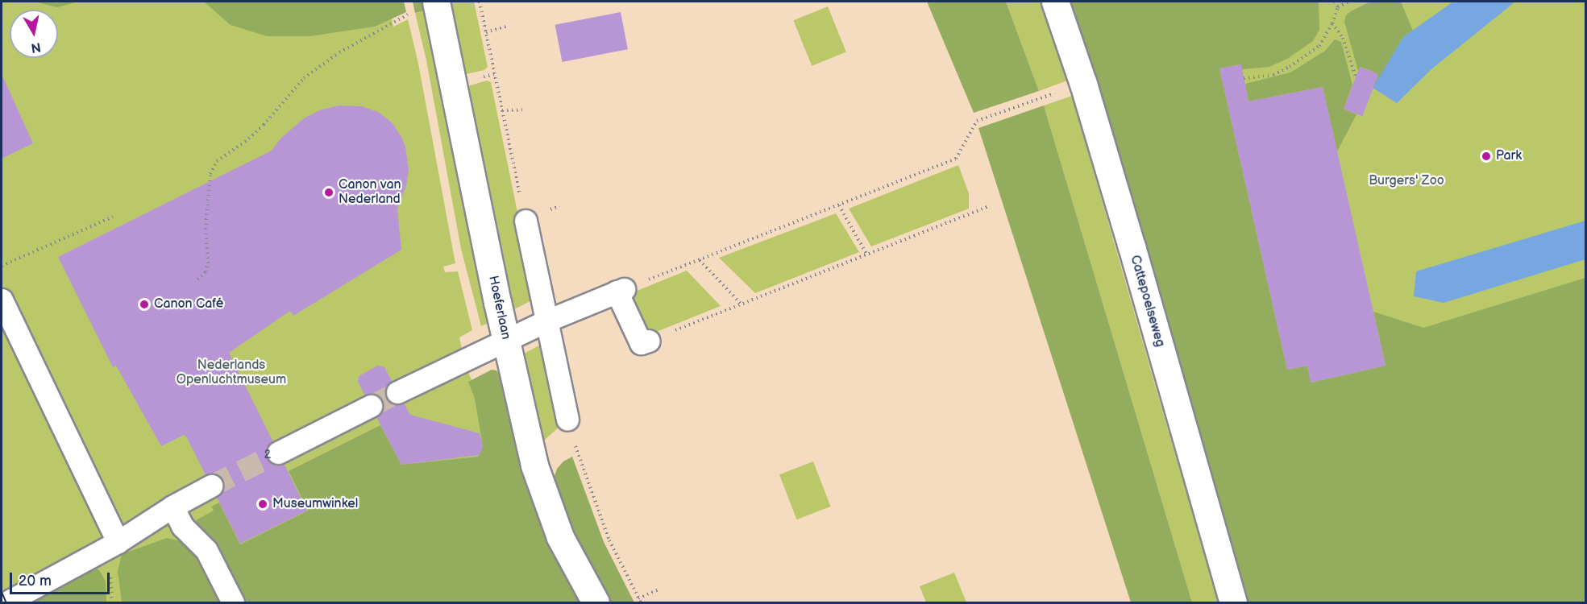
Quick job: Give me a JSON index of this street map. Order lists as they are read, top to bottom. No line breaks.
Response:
{"streets":{"street":["Cattepoelseweg","Hoeferlaan"]},"parks":["Burgers' Zoo","Nederlands Openluchtmuseum"],"places":["Park","Canon van Nederland","Canon Café","Museumwinkel"],"house_numbers":["2"],"scale_bar":"20 m","north":"bottom"}
